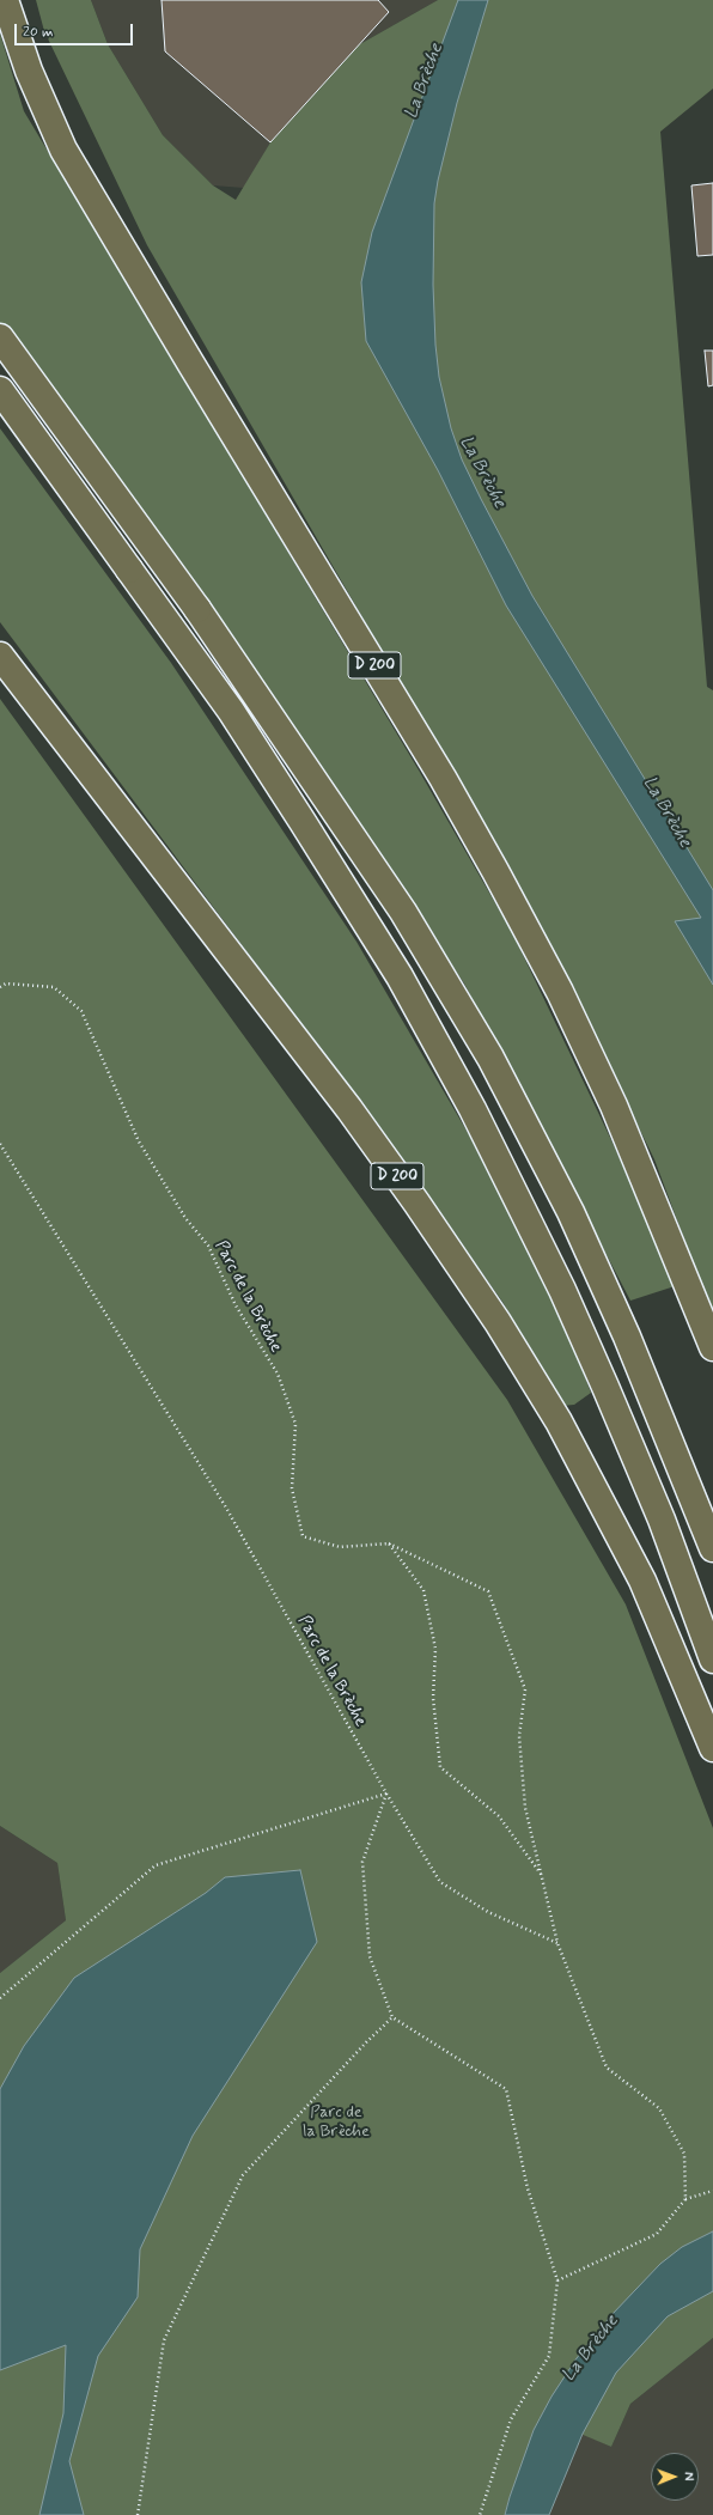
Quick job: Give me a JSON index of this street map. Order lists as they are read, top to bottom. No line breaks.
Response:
{"streets":{"main road":["D 200"],"path":["Parc de la Brèche"]},"water":["La Brèche"],"parks":["Parc de la Brèche"],"scale_bar":"20 m","north":"right"}
